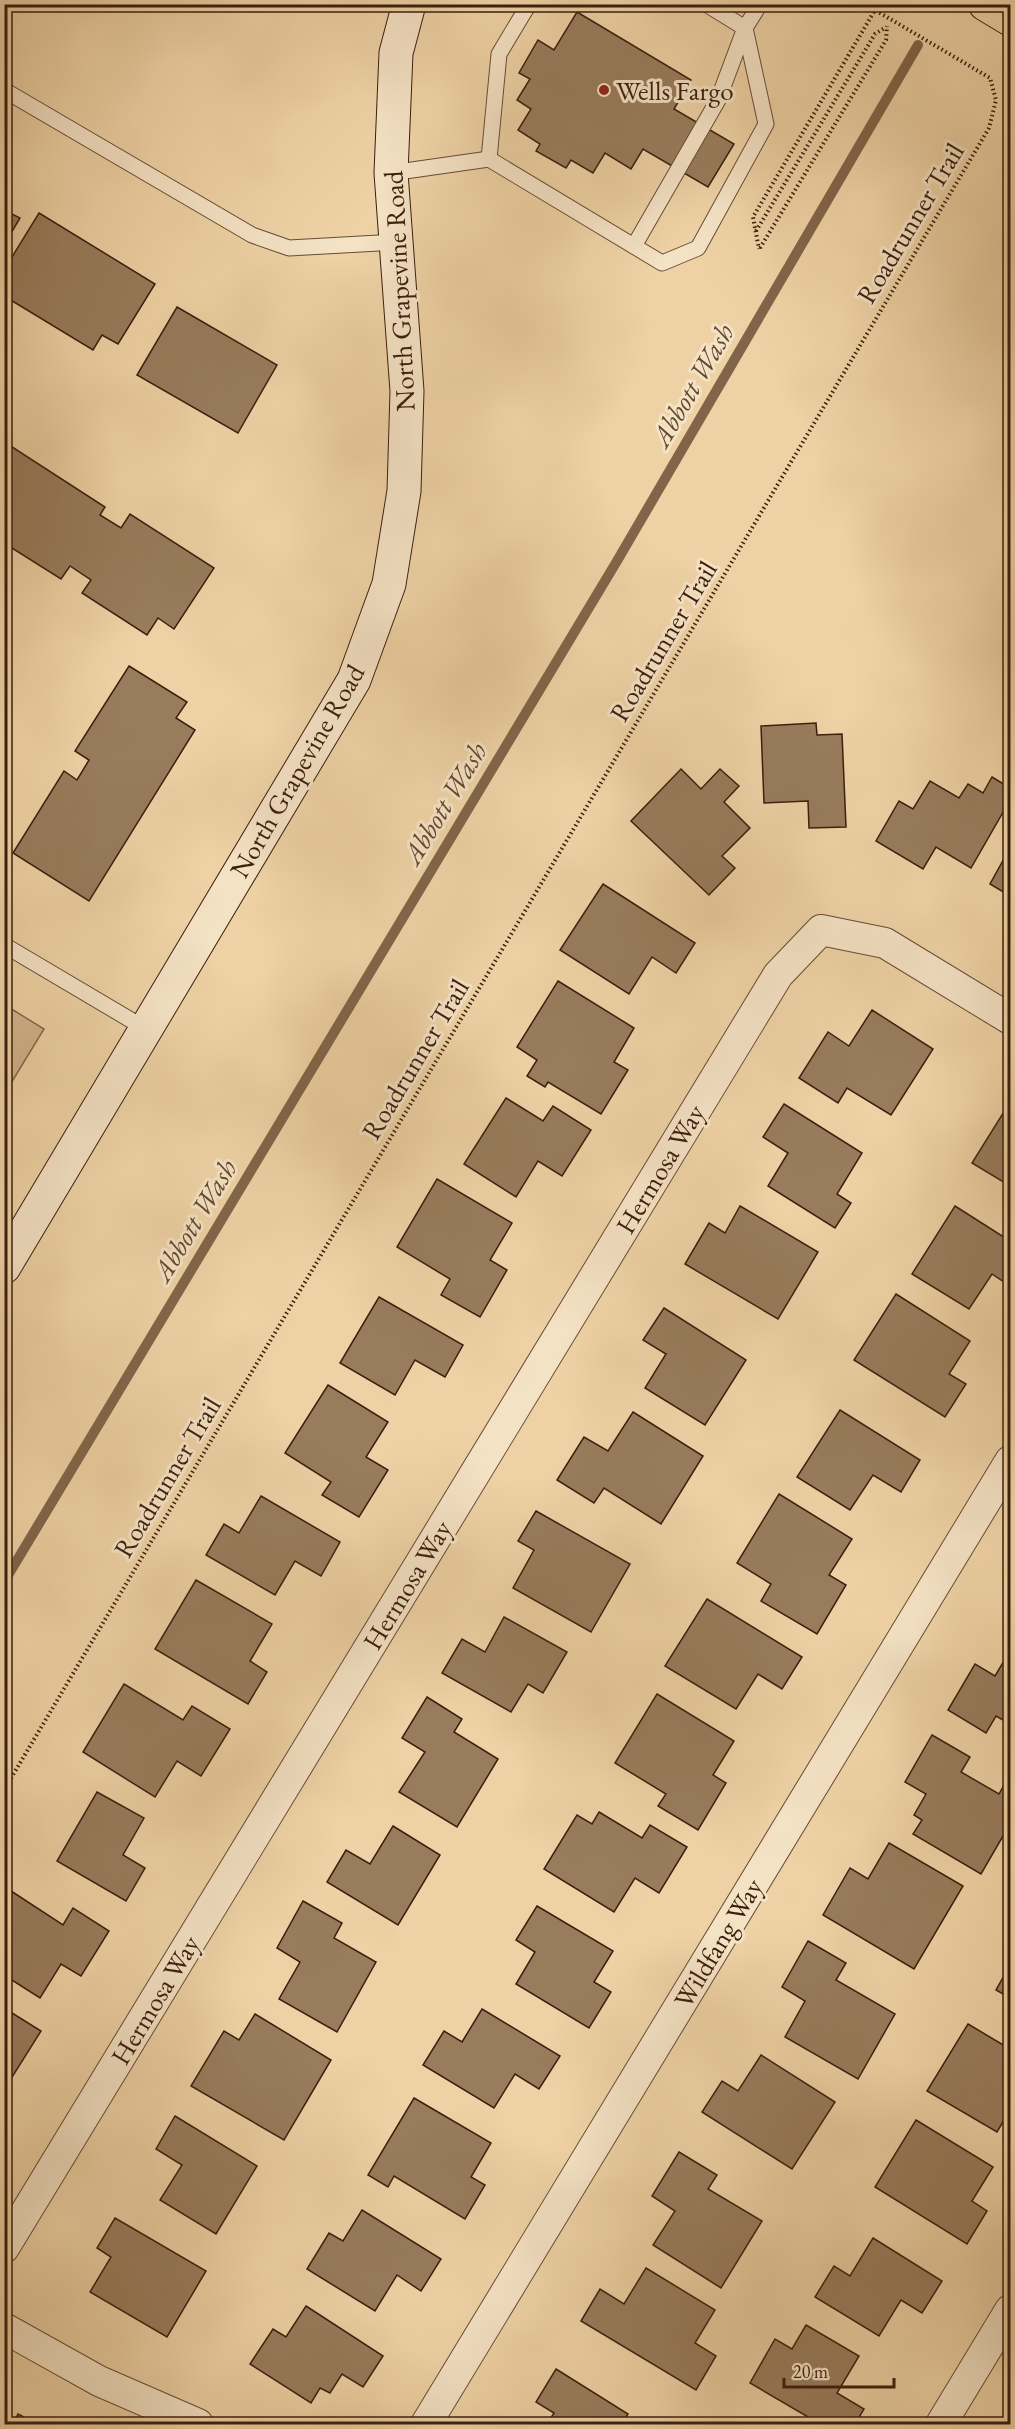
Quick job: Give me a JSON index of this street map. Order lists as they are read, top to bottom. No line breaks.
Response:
{"streets":{"main road":["North Grapevine Road"],"street":["Hermosa Way","Wildfang Way"],"path":["Roadrunner Trail"]},"water":["Abbott Wash"],"places":["Wells Fargo"],"scale_bar":"20 m"}
